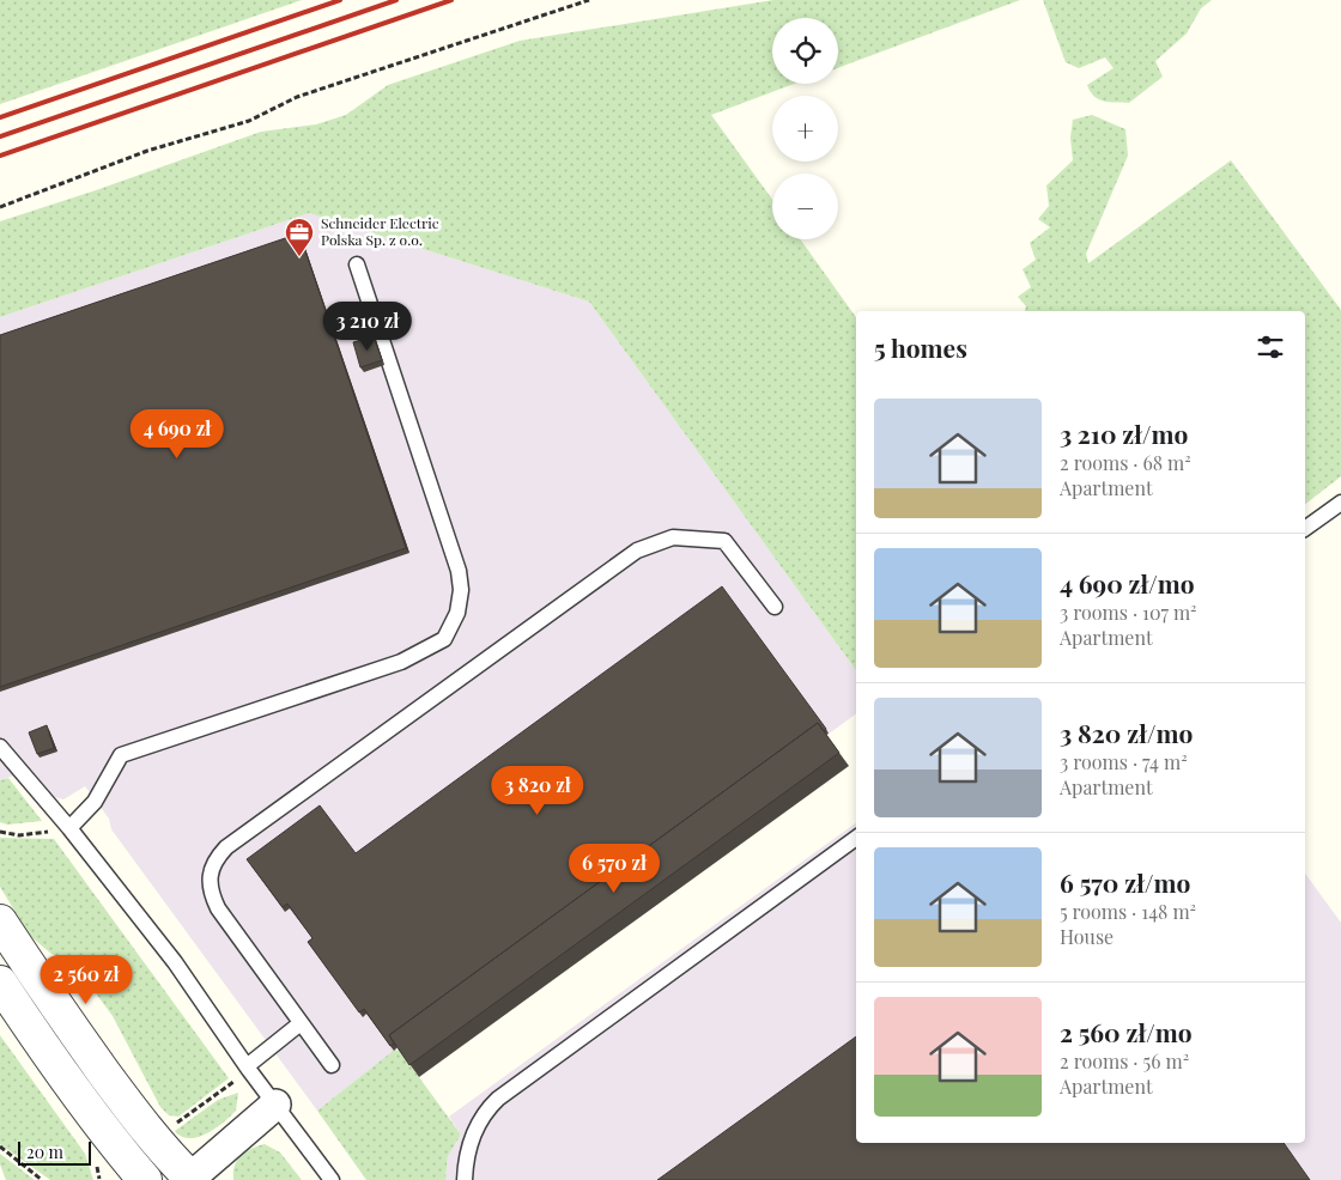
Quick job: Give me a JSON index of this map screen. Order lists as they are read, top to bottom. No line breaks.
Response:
{"places":{"office":["Schneider Electric Polska Sp. z o.o."]},"scale_bar":"20 m","page":{"map_buttons":["+","−"],"price":["3 210 zł","4 690 zł","3 820 zł","6 570 zł","2 560 zł"],"heading":"5 homes","list":[{"name":"3 210 zł/mo","note":"2 rooms · 68 m² · Apartment"},{"name":"4 690 zł/mo","note":"3 rooms · 107 m² · Apartment"},{"name":"3 820 zł/mo","note":"3 rooms · 74 m² · Apartment"},{"name":"6 570 zł/mo","note":"5 rooms · 148 m² · House"},{"name":"2 560 zł/mo","note":"2 rooms · 56 m² · Apartment"}],"scale":"20 m"}}
